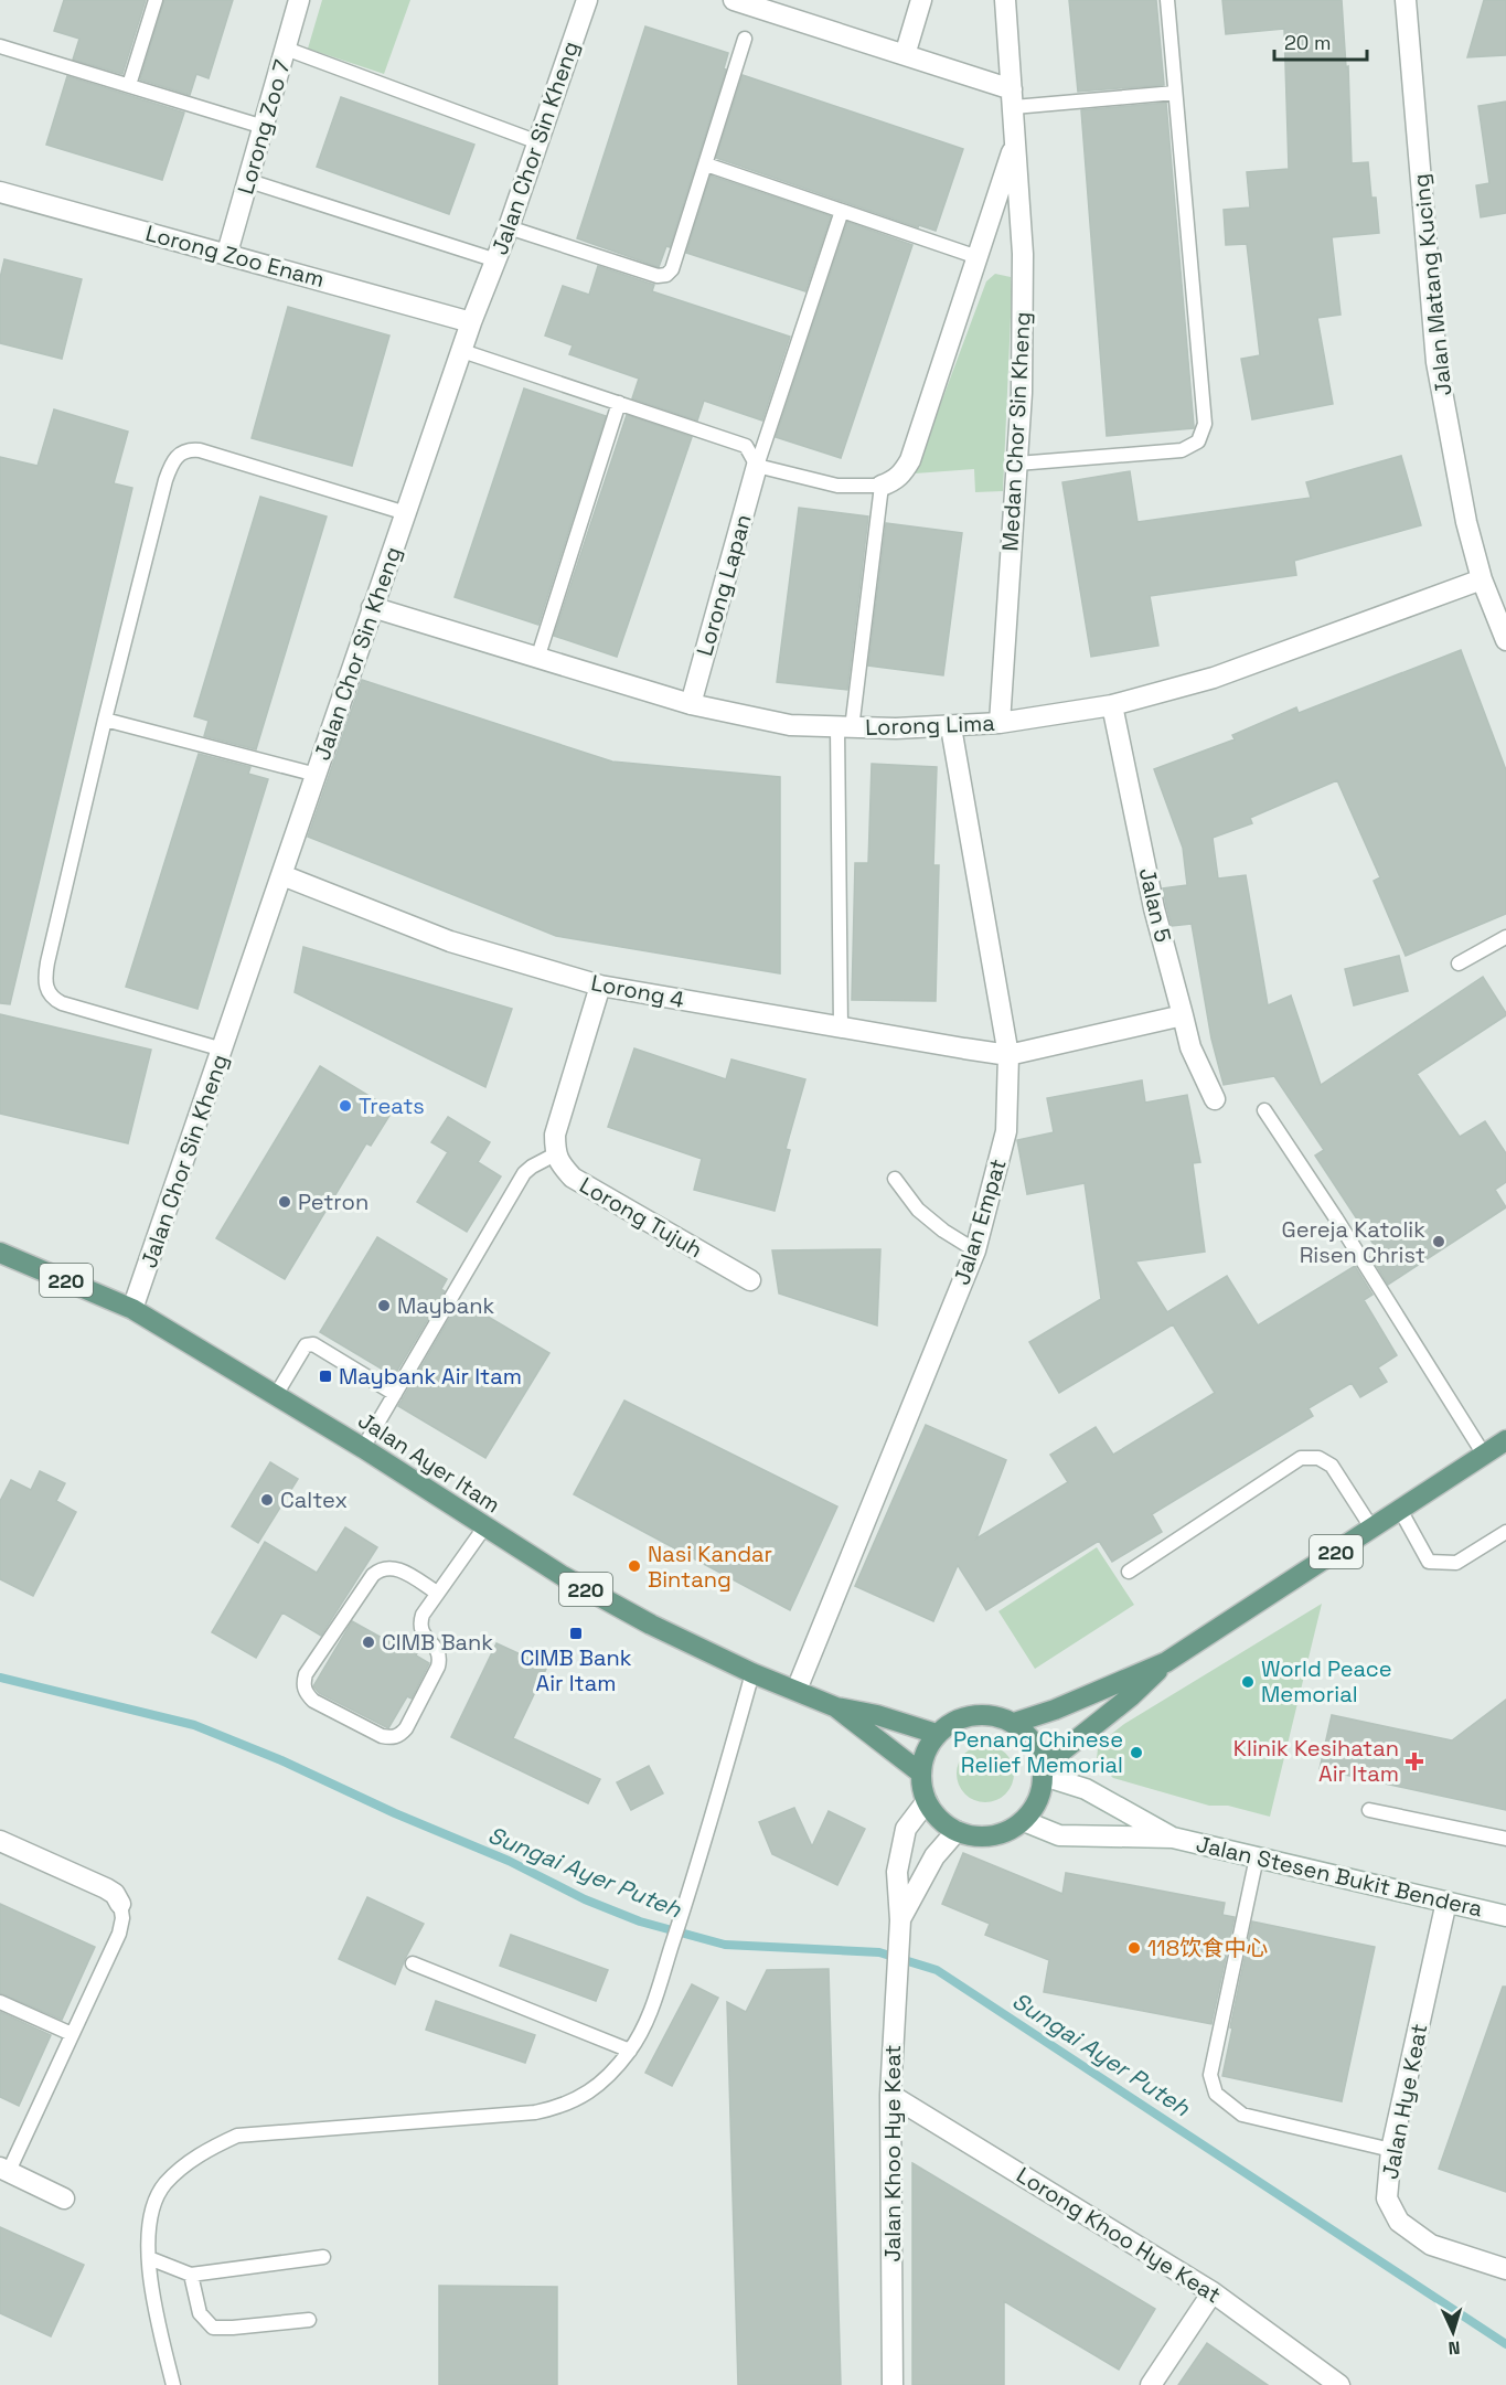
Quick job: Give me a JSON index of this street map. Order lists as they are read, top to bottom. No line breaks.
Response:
{"streets":{"main road":["220","Jalan Ayer Itam"],"street":["Lorong Zoo 7","Jalan Chor Sin Kheng","Lorong Zoo Enam","Jalan Matang Kucing","Medan Chor Sin Kheng","Lorong Lapan","Lorong Lima","Jalan 5","Lorong 4","Lorong Tujuh","Jalan Empat","Jalan Stesen Bukit Bendera","Jalan Hye Keat","Jalan Khoo Hye Keat","Lorong Khoo Hye Keat"]},"crossings":[["Lorong Zoo 7","Lorong Zoo Enam"],["Jalan Chor Sin Kheng","Lorong Zoo Enam"],["Jalan Chor Sin Kheng","Lorong Lima"],["Jalan Chor Sin Kheng","Lorong 4"],["Jalan Chor Sin Kheng","Jalan Ayer Itam"],["Jalan Matang Kucing","Lorong Lima"],["Medan Chor Sin Kheng","Lorong Lima"],["Lorong Lapan","Lorong Lima"],["Lorong Lima","Jalan 5"],["Lorong Lima","Jalan Empat"],["Lorong 4","Jalan Empat"],["Jalan Empat","Jalan Ayer Itam"],["220","Jalan Ayer Itam"],["220","Jalan Stesen Bukit Bendera"],["220","Jalan Khoo Hye Keat"],["Jalan Ayer Itam","Jalan Stesen Bukit Bendera"],["Jalan Ayer Itam","Jalan Khoo Hye Keat"],["Jalan Stesen Bukit Bendera","Jalan Hye Keat"],["Jalan Stesen Bukit Bendera","Jalan Khoo Hye Keat"],["Jalan Khoo Hye Keat","Lorong Khoo Hye Keat"]],"water":["Sungai Ayer Puteh"],"places":{"other":["Treats","Petron","Gereja Katolik Risen Christ","Maybank","Caltex","Nasi Kandar Bintang","CIMB Bank","World Peace Memorial","Penang Chinese Relief Memorial","118饮食中心"],"transit":["Maybank Air Itam","CIMB Bank Air Itam"],"health":["Klinik Kesihatan Air Itam"]},"scale_bar":"20 m","north":"bottom"}
